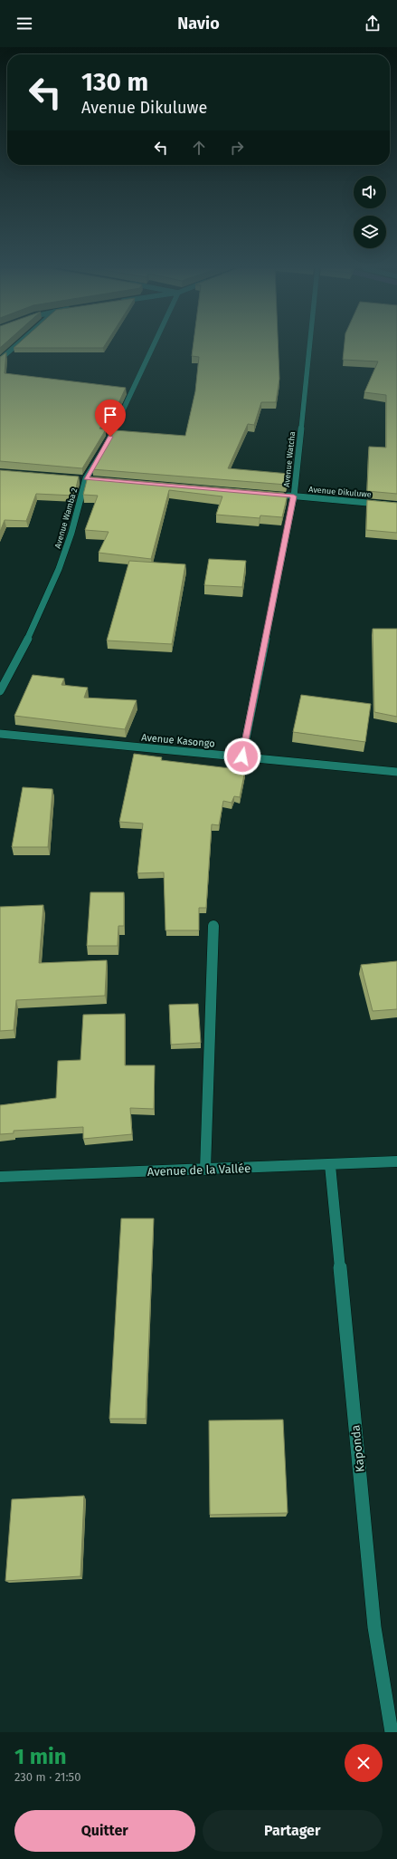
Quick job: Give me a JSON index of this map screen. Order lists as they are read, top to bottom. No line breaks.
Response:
{"streets":{"street":["Avenue Watcha","Avenue Dikuluwe","Avenue Wamba 2","Avenue Kasongo","Avenue de la Vallée","Kaponda"]},"crossings":[["Avenue Watcha","Avenue Dikuluwe"],["Avenue Watcha","Avenue Kasongo"],["Avenue de la Vallée","Kaponda"]],"page":{"header":"Navio","turn":["130 m","Avenue Dikuluwe"],"heading":["1 min","230 m · 21:50"],"buttons":["Quitter","Partager"]}}
